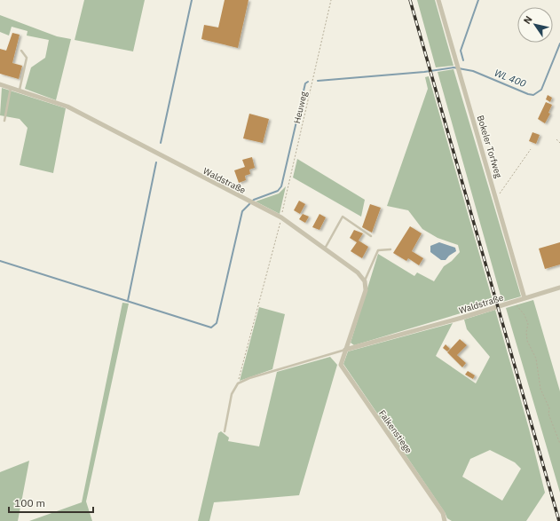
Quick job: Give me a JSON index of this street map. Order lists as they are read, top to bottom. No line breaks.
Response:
{"streets":{"street":["Bokeler Torfweg","Waldstraße","Falkenstiege"],"path":["Heuweg"]},"crossings":[["Heuweg","Waldstraße"],["Bokeler Torfweg","Waldstraße"],["Waldstraße","Falkenstiege"]],"water":["WL 400"],"scale_bar":"100 m","north":"top left"}
